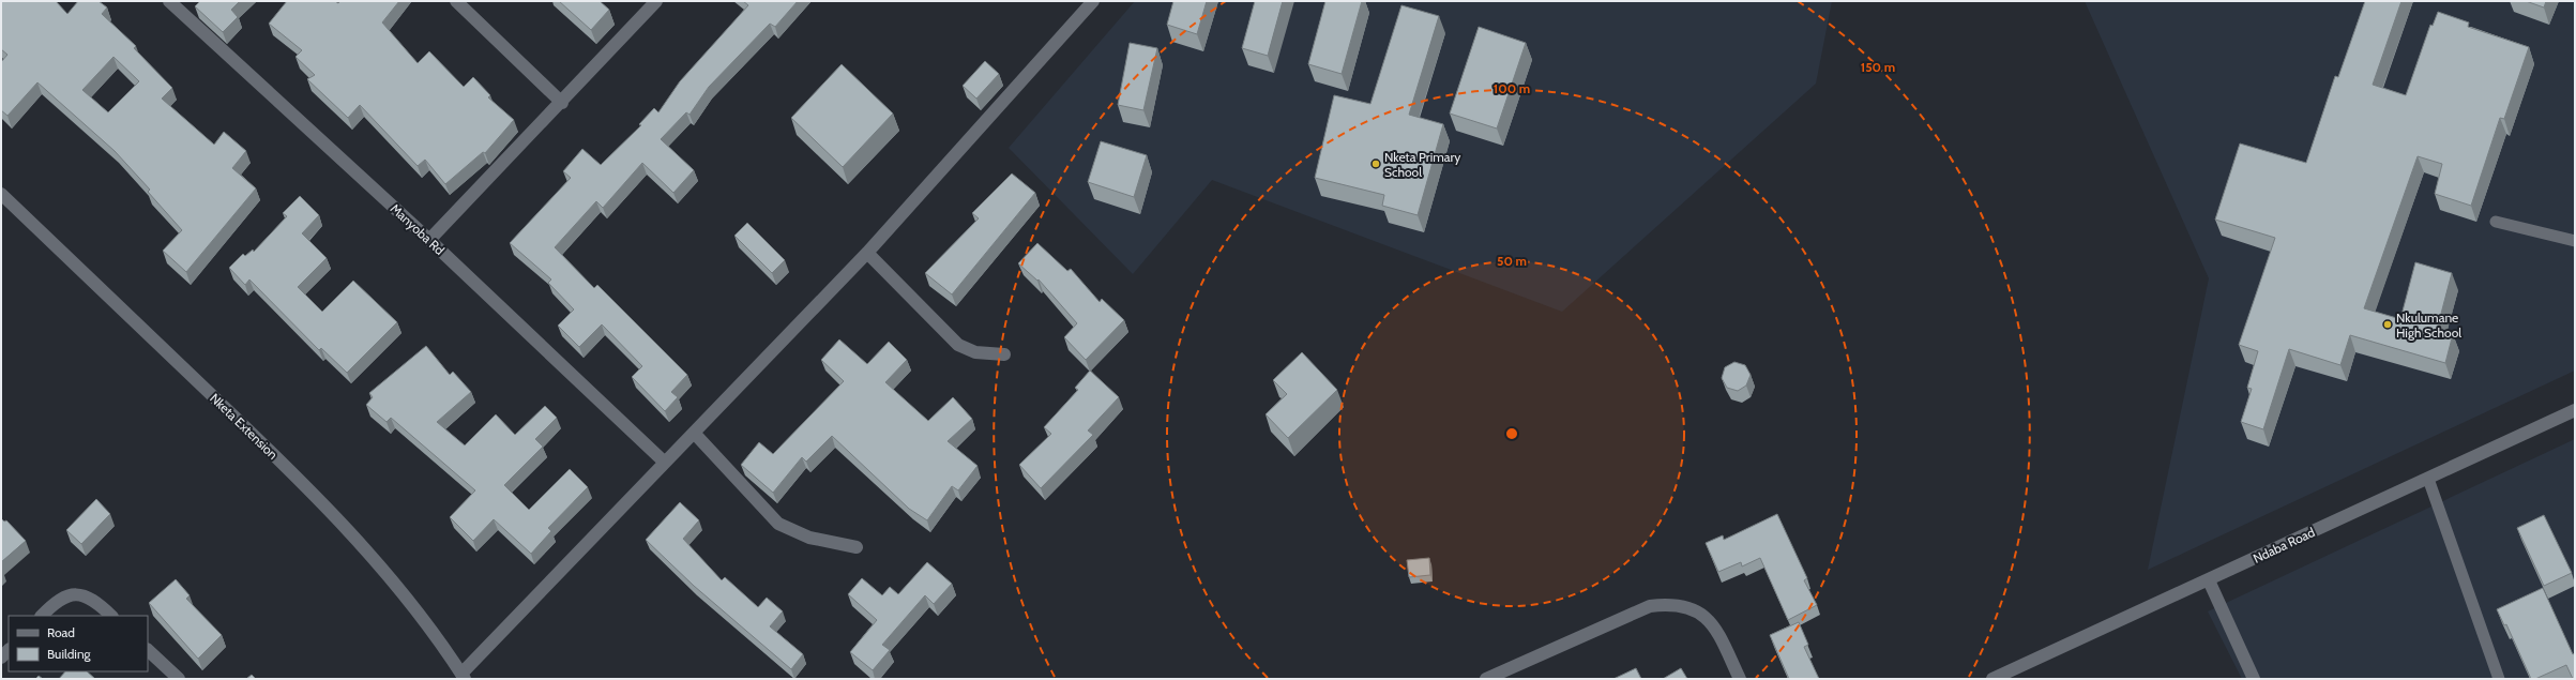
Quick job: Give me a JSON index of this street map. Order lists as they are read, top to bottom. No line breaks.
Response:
{"streets":{"street":["Manyoba Rd","Nketa Extension","Ndaba Road"]},"places":["Nketa Primary School","Nkulumane High School"],"legend":["Road","Building"],"rings":["150 m","100 m","50 m"]}
